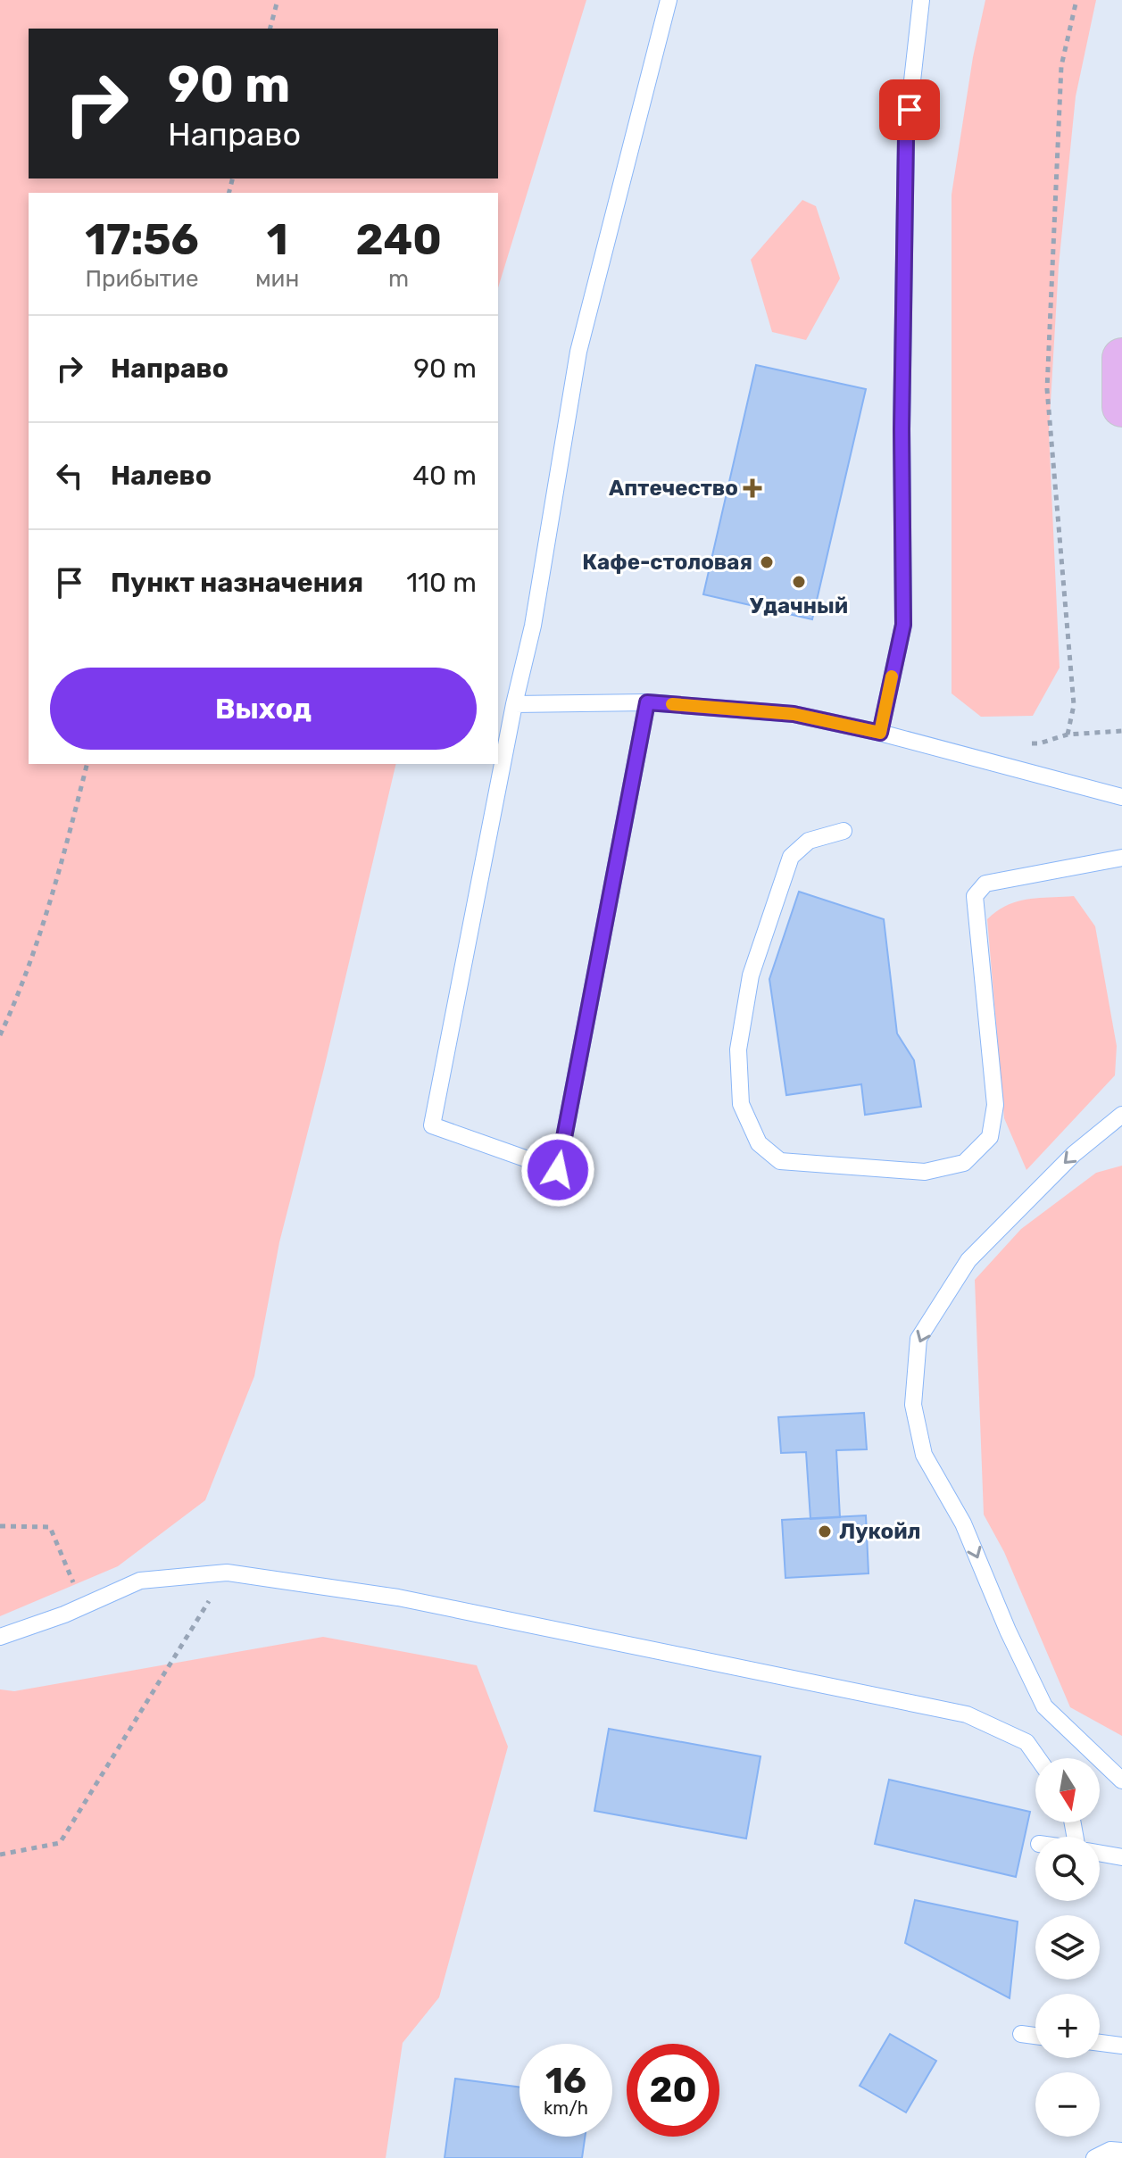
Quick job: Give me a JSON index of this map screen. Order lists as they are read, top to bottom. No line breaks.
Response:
{"places":{"health":["Аптечество"],"other":["Кафе-столовая","Удачный","Лукойл"]},"north":"bottom","page":{"turn":["90 m","Направо"],"eta":["17:56","Прибытие","1","мин","240","m"],"list":[{"name":"Направо","value":"90 m"},{"name":"Налево","value":"40 m"},{"name":"Пункт назначения","value":"110 m"}],"buttons":"Выход","map_buttons":["+","−"],"speed":"16 km/h","limit":"20"}}
